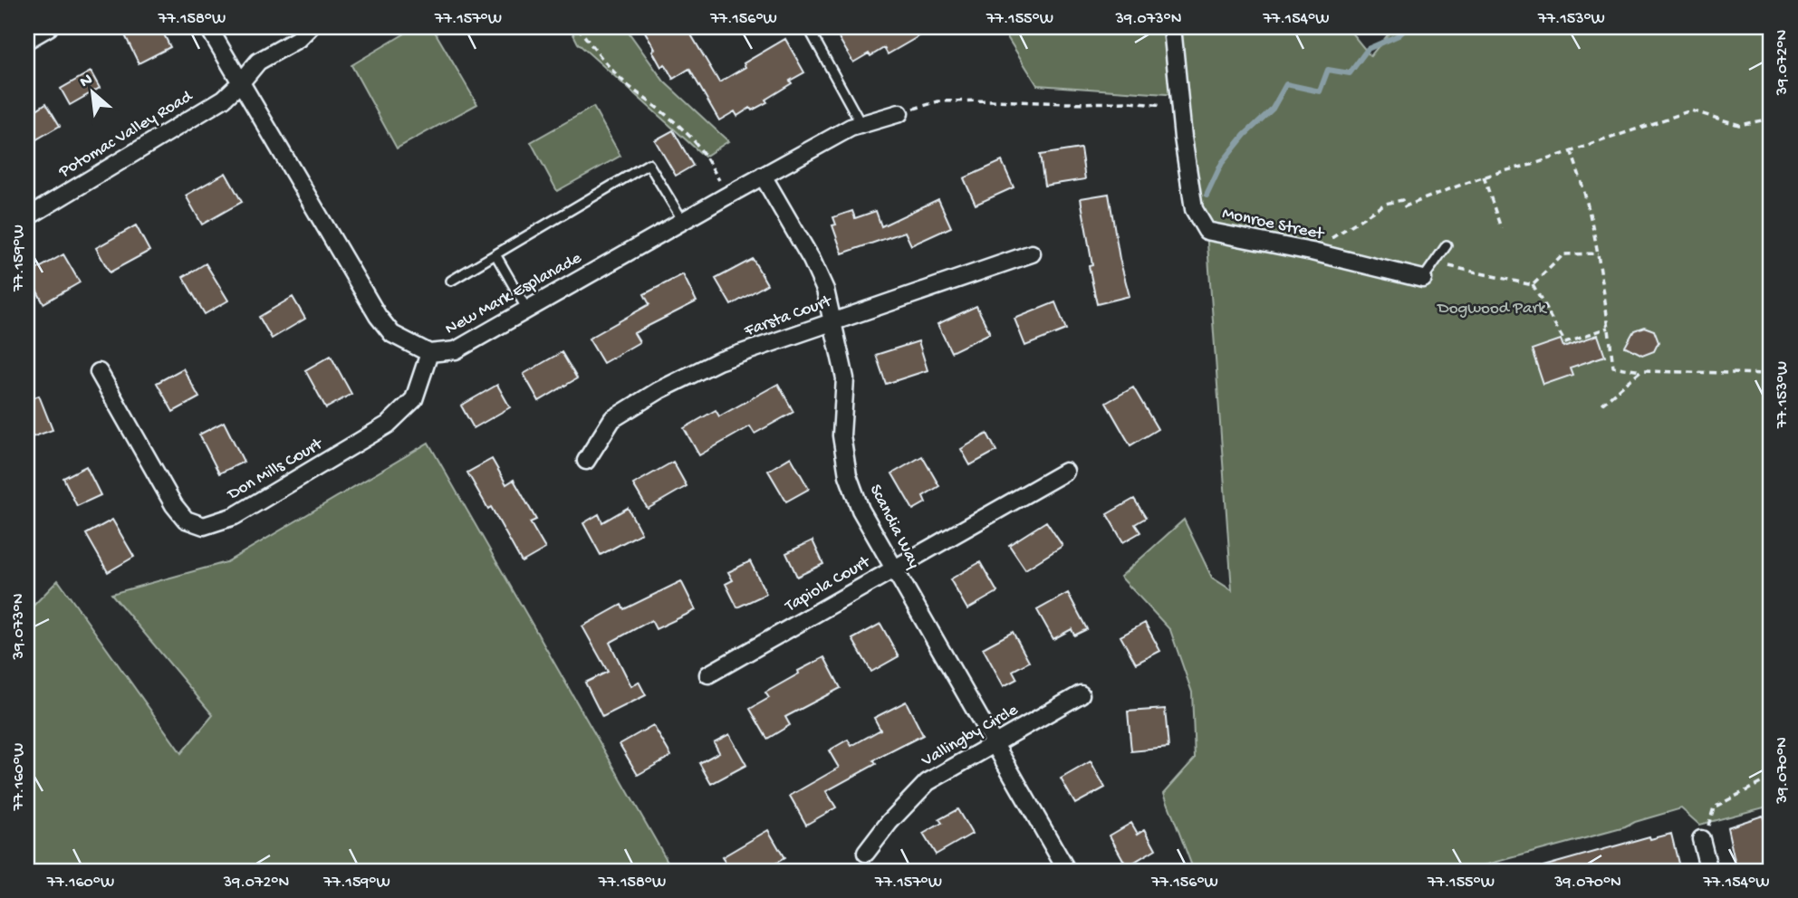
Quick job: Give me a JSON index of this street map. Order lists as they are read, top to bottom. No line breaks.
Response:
{"streets":{"street":["Potomac Valley Road","Monroe Street","New Mark Esplanade","Farsta Court","Don Mills Court","Scandia Way","Tapiola Court","Vallingby Circle"]},"crossings":[["Potomac Valley Road","New Mark Esplanade"],["New Mark Esplanade","Don Mills Court"],["New Mark Esplanade","Scandia Way"],["Farsta Court","Scandia Way"],["Scandia Way","Tapiola Court"],["Scandia Way","Vallingby Circle"]],"parks":["Dogwood Park"],"north":"top left","coordinates":["77.158°W","77.157°W","77.156°W","77.155°W","39.073°N","77.154°W","77.153°W","39.072°N","77.159°W","39.070°N","77.160°W"]}
